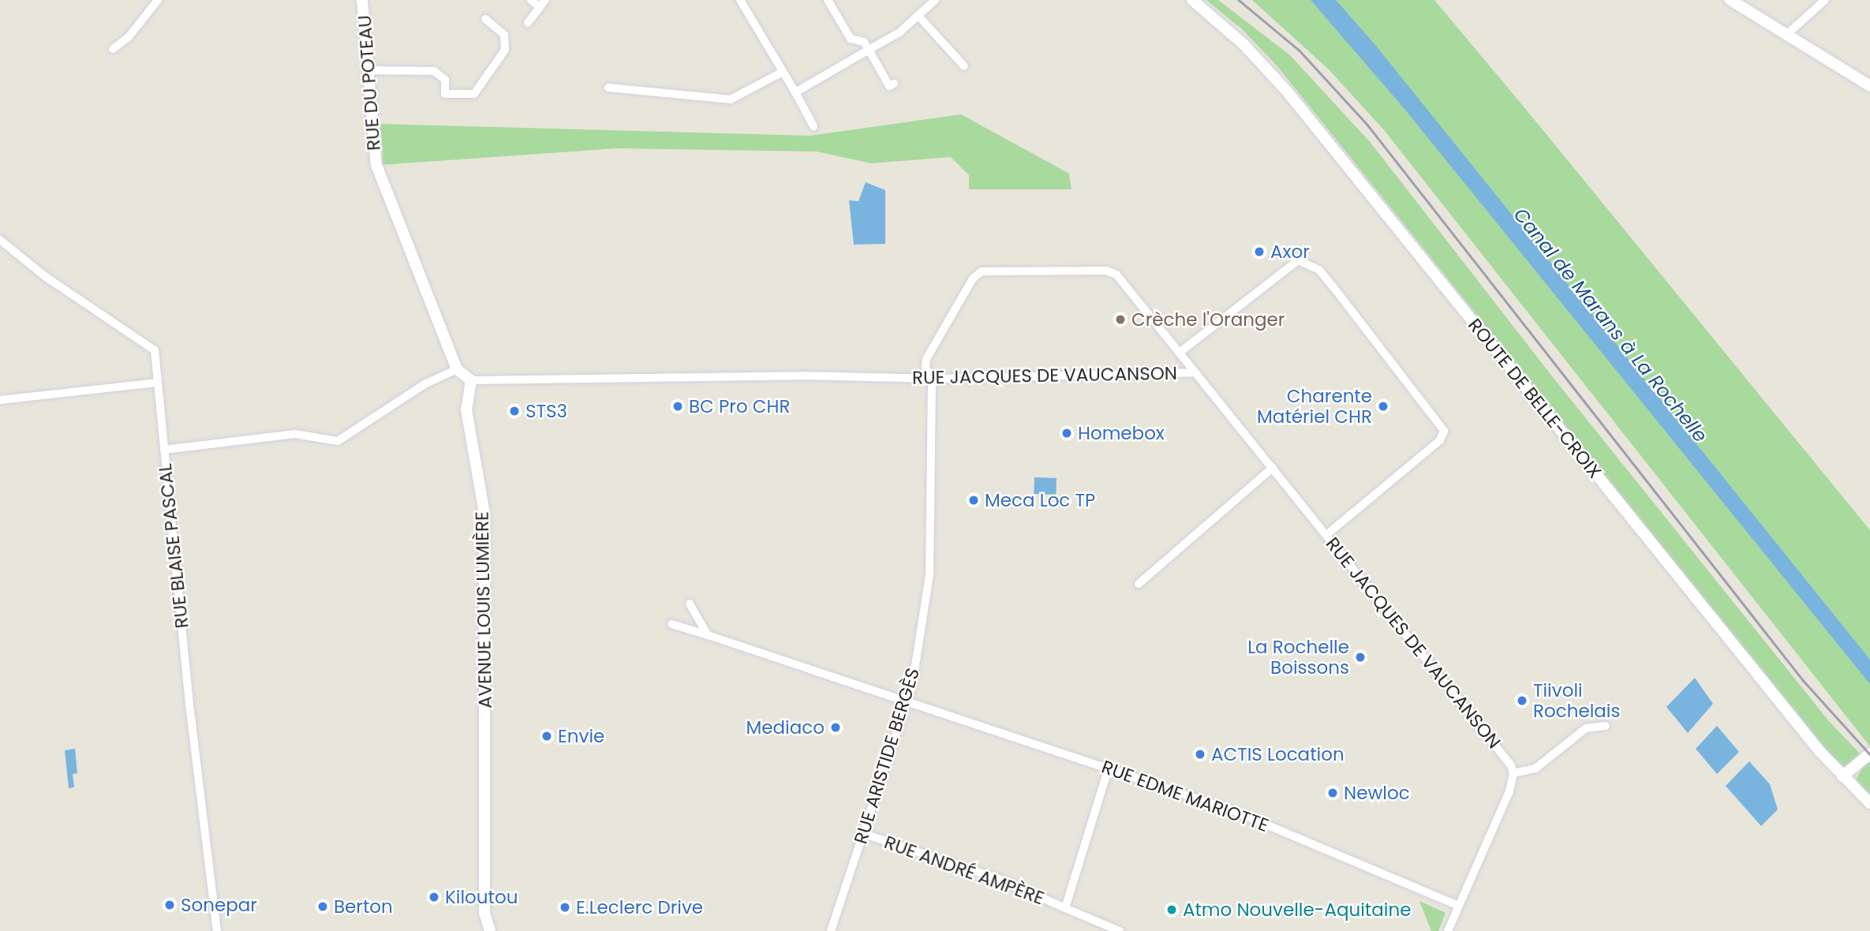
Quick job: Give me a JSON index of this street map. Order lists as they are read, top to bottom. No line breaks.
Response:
{"streets":{"street":["RUE DU POTEAU","RUE JACQUES DE VAUCANSON","ROUTE DE BELLE-CROIX","RUE BLAISE PASCAL","AVENUE LOUIS LUMIÈRE","RUE ARISTIDE BERGÈS","RUE EDME MARIOTTE","RUE ANDRÉ AMPÈRE"]},"crossings":[["RUE JACQUES DE VAUCANSON","AVENUE LOUIS LUMIÈRE"],["RUE JACQUES DE VAUCANSON","RUE ARISTIDE BERGÈS"],["RUE ARISTIDE BERGÈS","RUE EDME MARIOTTE"],["RUE ARISTIDE BERGÈS","RUE ANDRÉ AMPÈRE"]],"water":["Canal de Marans à La Rochelle"],"places":["Axor","Crèche l'Oranger","BC Pro CHR","Charente Matériel CHR","STS3","Homebox","Meca Loc TP","La Rochelle Boissons","Tiivoli Rochelais","Mediaco","Envie","ACTIS Location","Newloc","Kiloutou","Sonepar","Berton","E.Leclerc Drive","Atmo Nouvelle-Aquitaine"]}
